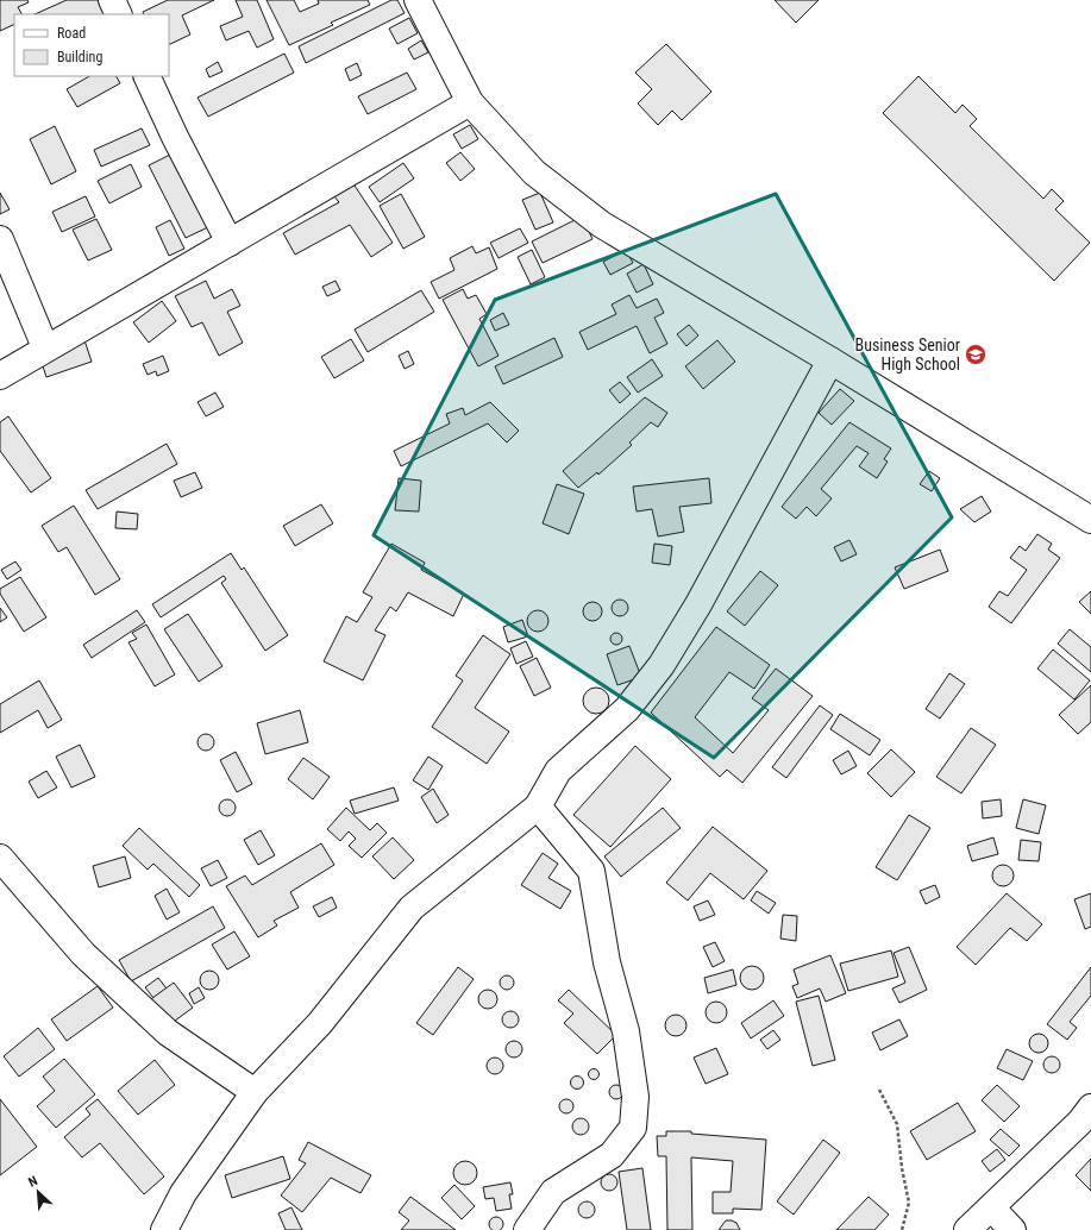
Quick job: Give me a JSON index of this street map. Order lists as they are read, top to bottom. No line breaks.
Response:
{"places":{"school or university":["Business Senior High School"]},"legend":["Road","Building"],"north":"top left"}
